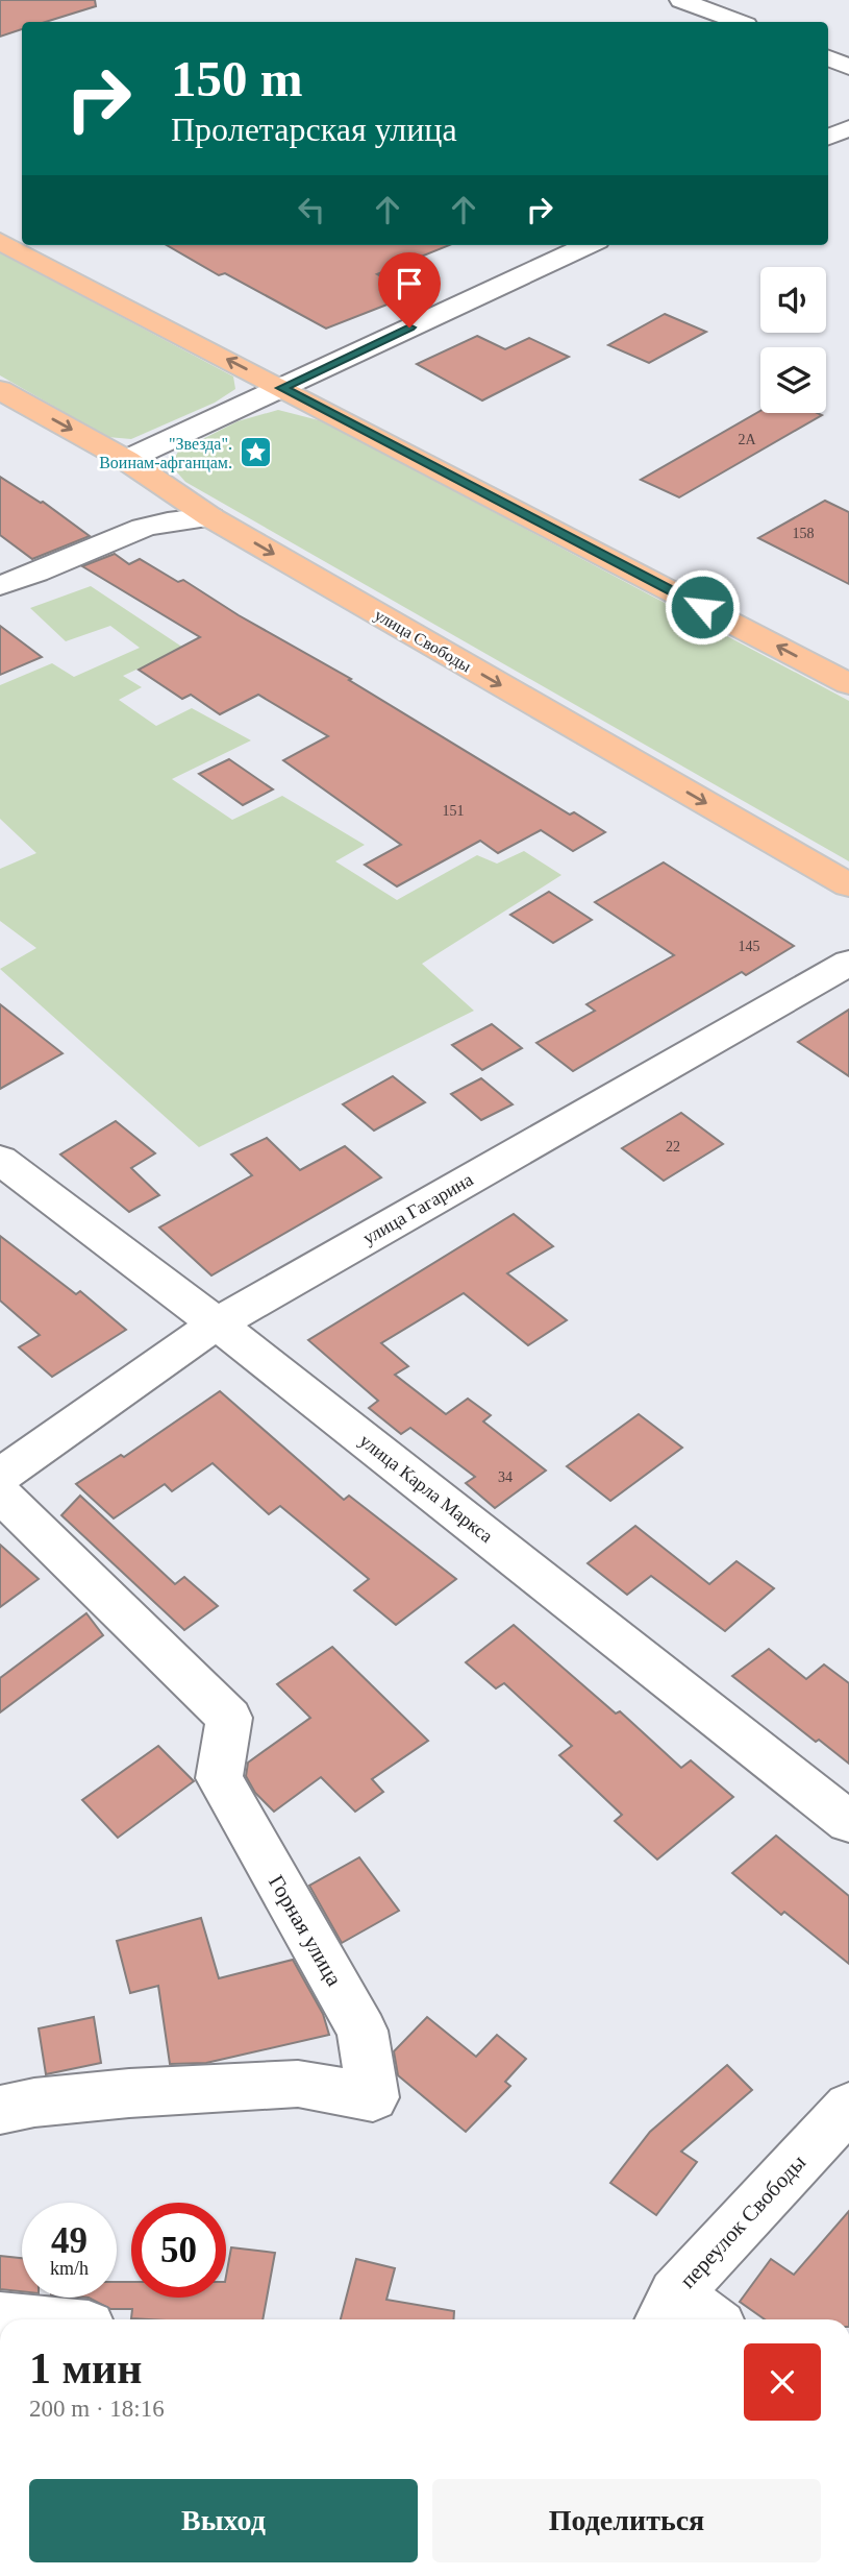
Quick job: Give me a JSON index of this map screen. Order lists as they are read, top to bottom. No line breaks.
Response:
{"streets":{"main road":["улица Свободы"],"street":["улица Гагарина","улица Карла Маркса","Горная улица","переулок Свободы"]},"crossings":[["улица Гагарина","улица Карла Маркса"]],"places":{"place":["\"Звезда\". Воинам-афганцам."]},"house_numbers":["2А","158","151","145","22","34"],"page":{"turn":["150 m","Пролетарская улица"],"speed":"49 km/h","limit":"50","heading":["1 мин","200 m · 18:16"],"buttons":["Выход","Поделиться"]}}
